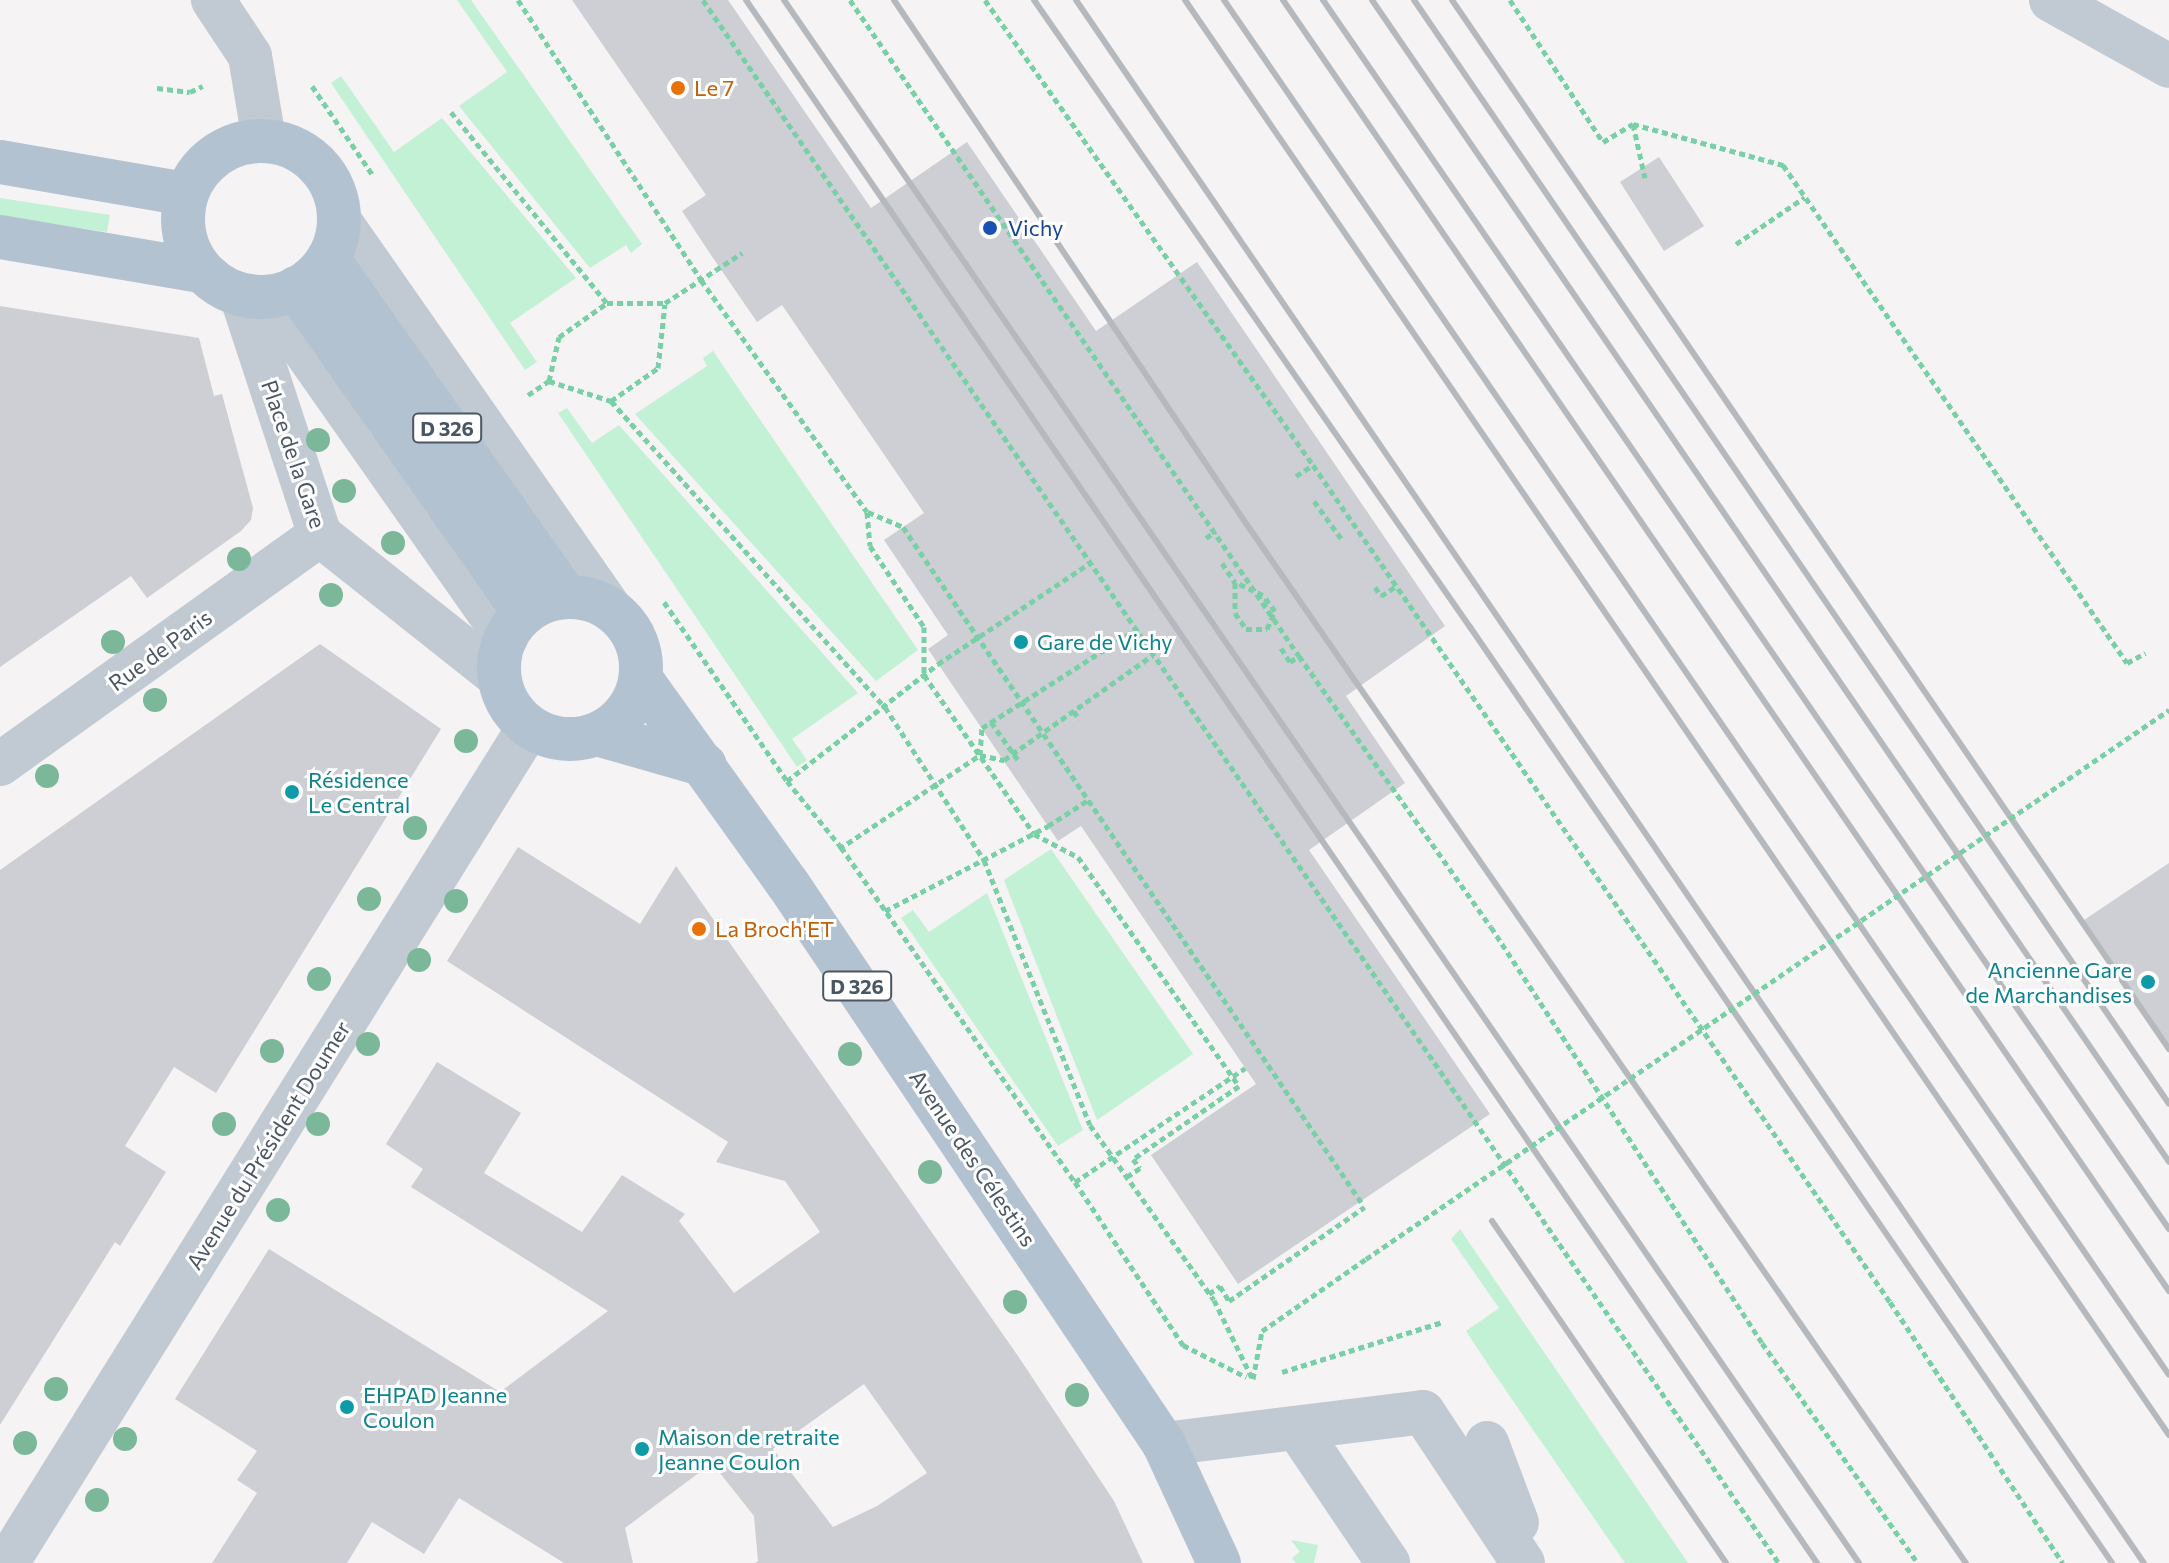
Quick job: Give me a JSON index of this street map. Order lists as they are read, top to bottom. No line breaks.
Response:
{"streets":{"main road":["D 326","Avenue des Célestins"],"street":["Place de la Gare","Rue de Paris","Avenue du Président Doumer"]},"crossings":[["D 326","Place de la Gare"],["D 326","Avenue du Président Doumer"],["D 326","Avenue des Célestins"],["Place de la Gare","Rue de Paris"],["Place de la Gare","Avenue du Président Doumer"],["Place de la Gare","Avenue des Célestins"],["Avenue du Président Doumer","Avenue des Célestins"]],"places":["Le 7","Vichy","Gare de Vichy","Résidence Le Central","La Broch'ET","Ancienne Gare de Marchandises","EHPAD Jeanne Coulon","Maison de retraite Jeanne Coulon"]}
